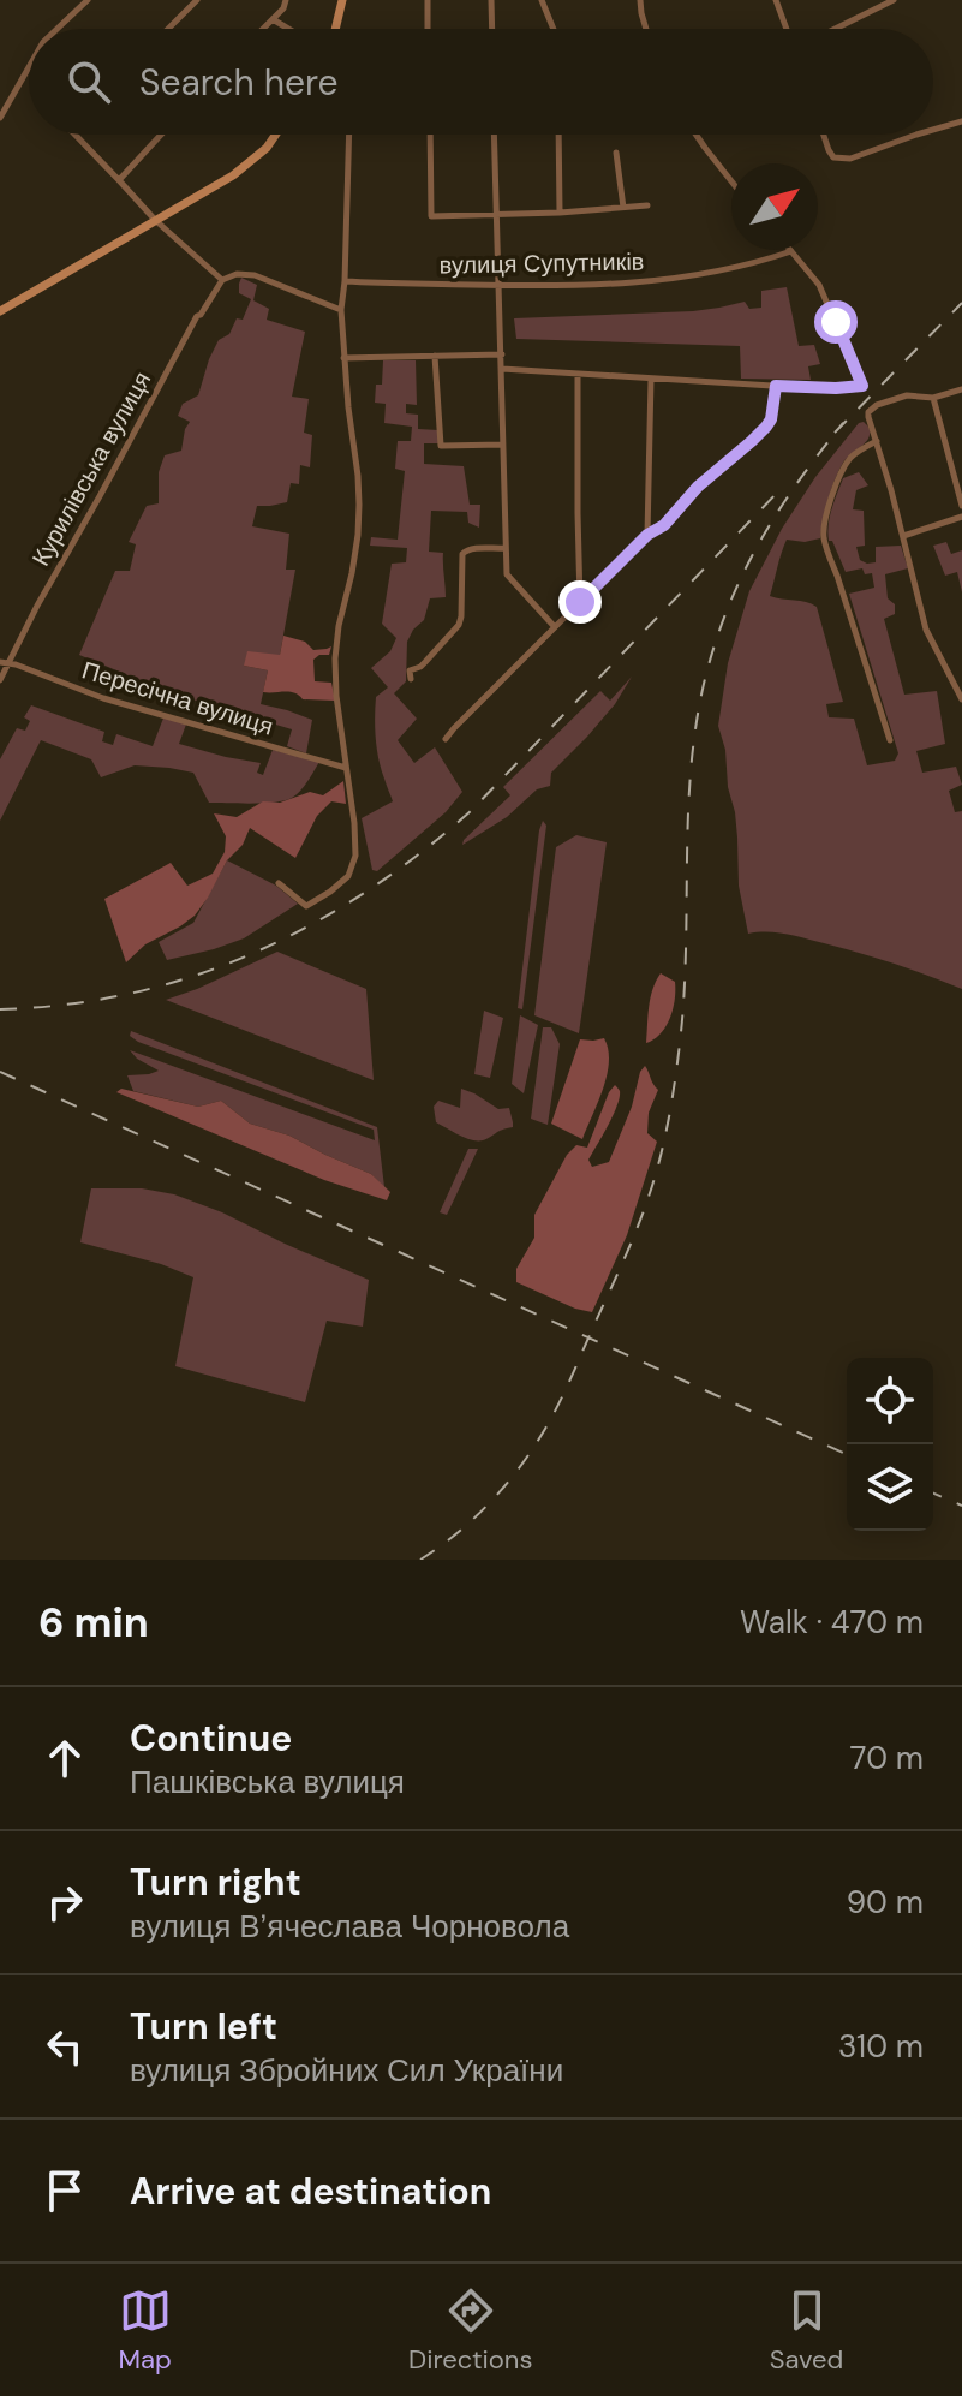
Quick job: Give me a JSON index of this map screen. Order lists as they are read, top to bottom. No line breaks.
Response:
{"streets":{"street":["вулиця Супутників","Курилівська вулиця","Пересічна вулиця"]},"crossings":[["Курилівська вулиця","Пересічна вулиця"]],"north":"top right","page":{"search":"Search here","heading":["6 min","Walk · 470 m"],"list":[["Continue","Пашківська вулиця","70 m"],["Turn right","вулиця Вʼячеслава Чорновола","90 m"],["Turn left","вулиця Збройних Сил України","310 m"],"Arrive at destination"],"nav":["Map","Directions","Saved"]}}
